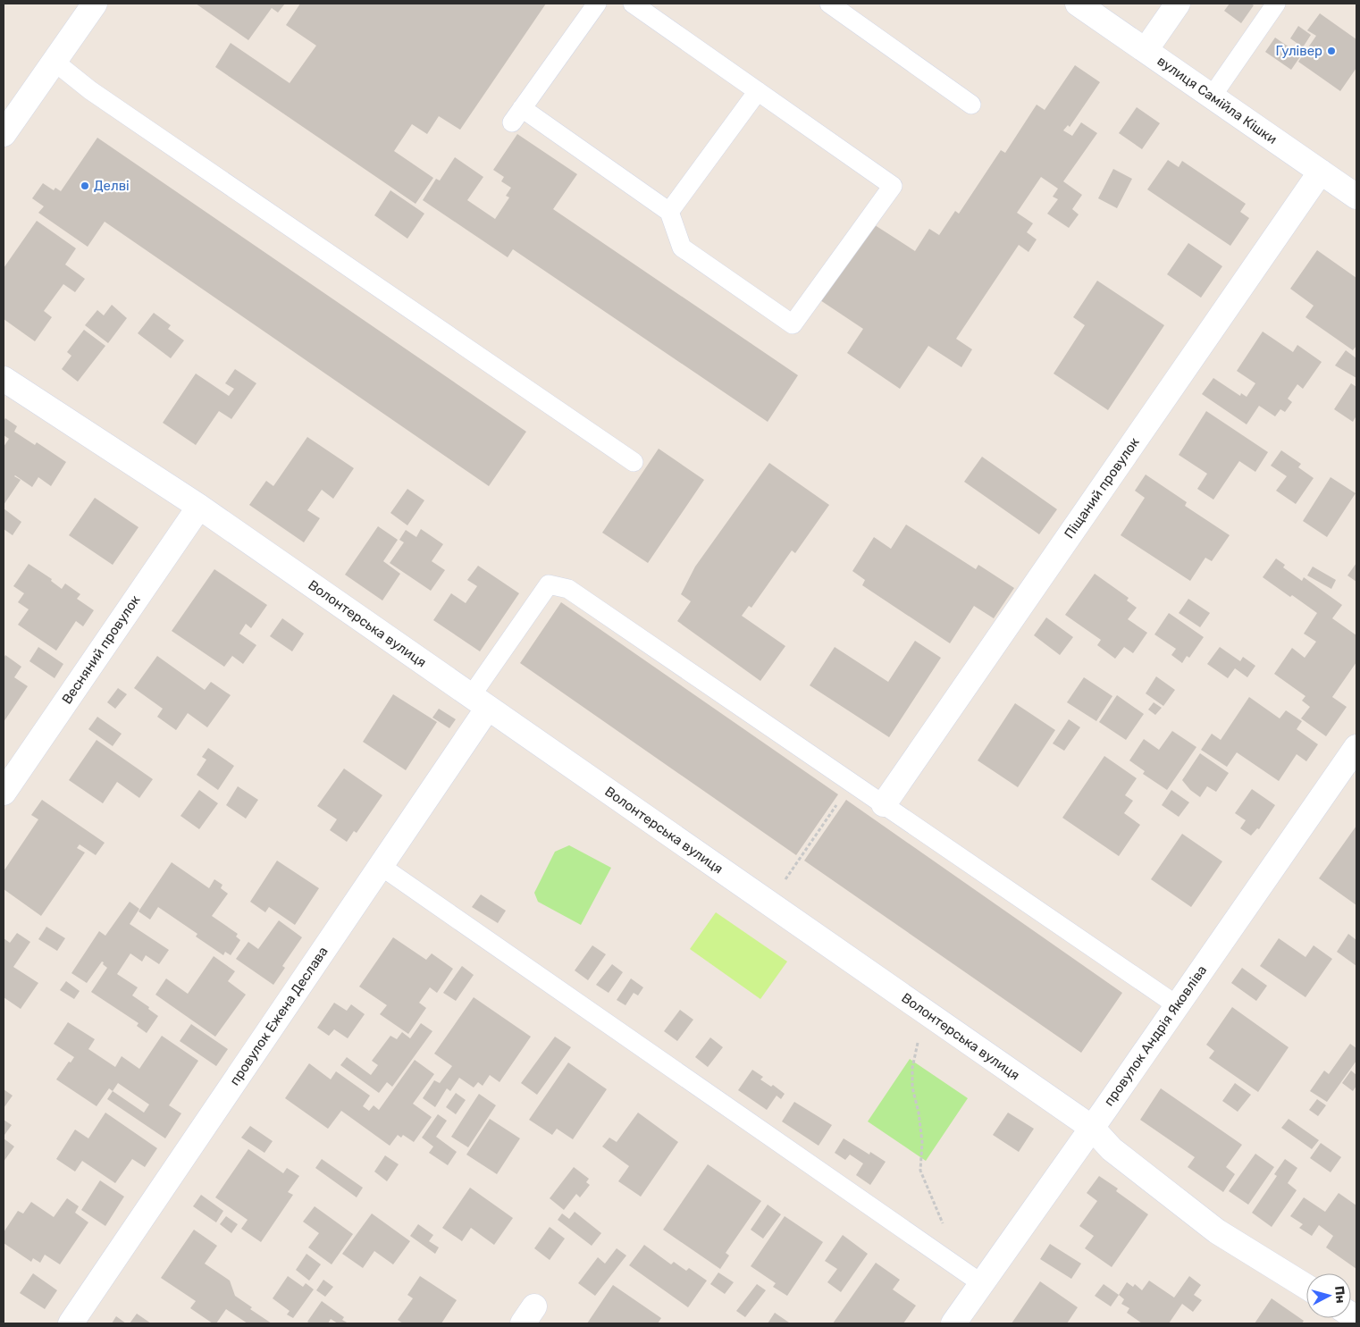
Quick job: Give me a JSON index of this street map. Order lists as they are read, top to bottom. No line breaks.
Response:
{"streets":{"street":["вулиця Самійла Кішки","Піщаний провулок","Волонтерська вулиця","Весняний провулок","провулок Ежена Деслава","провулок Андрія Яковліва"]},"crossings":[["вулиця Самійла Кішки","Піщаний провулок"],["Волонтерська вулиця","Весняний провулок"],["Волонтерська вулиця","провулок Ежена Деслава"],["Волонтерська вулиця","провулок Андрія Яковліва"]],"places":["Гулівер","Делві"],"north":"right"}
